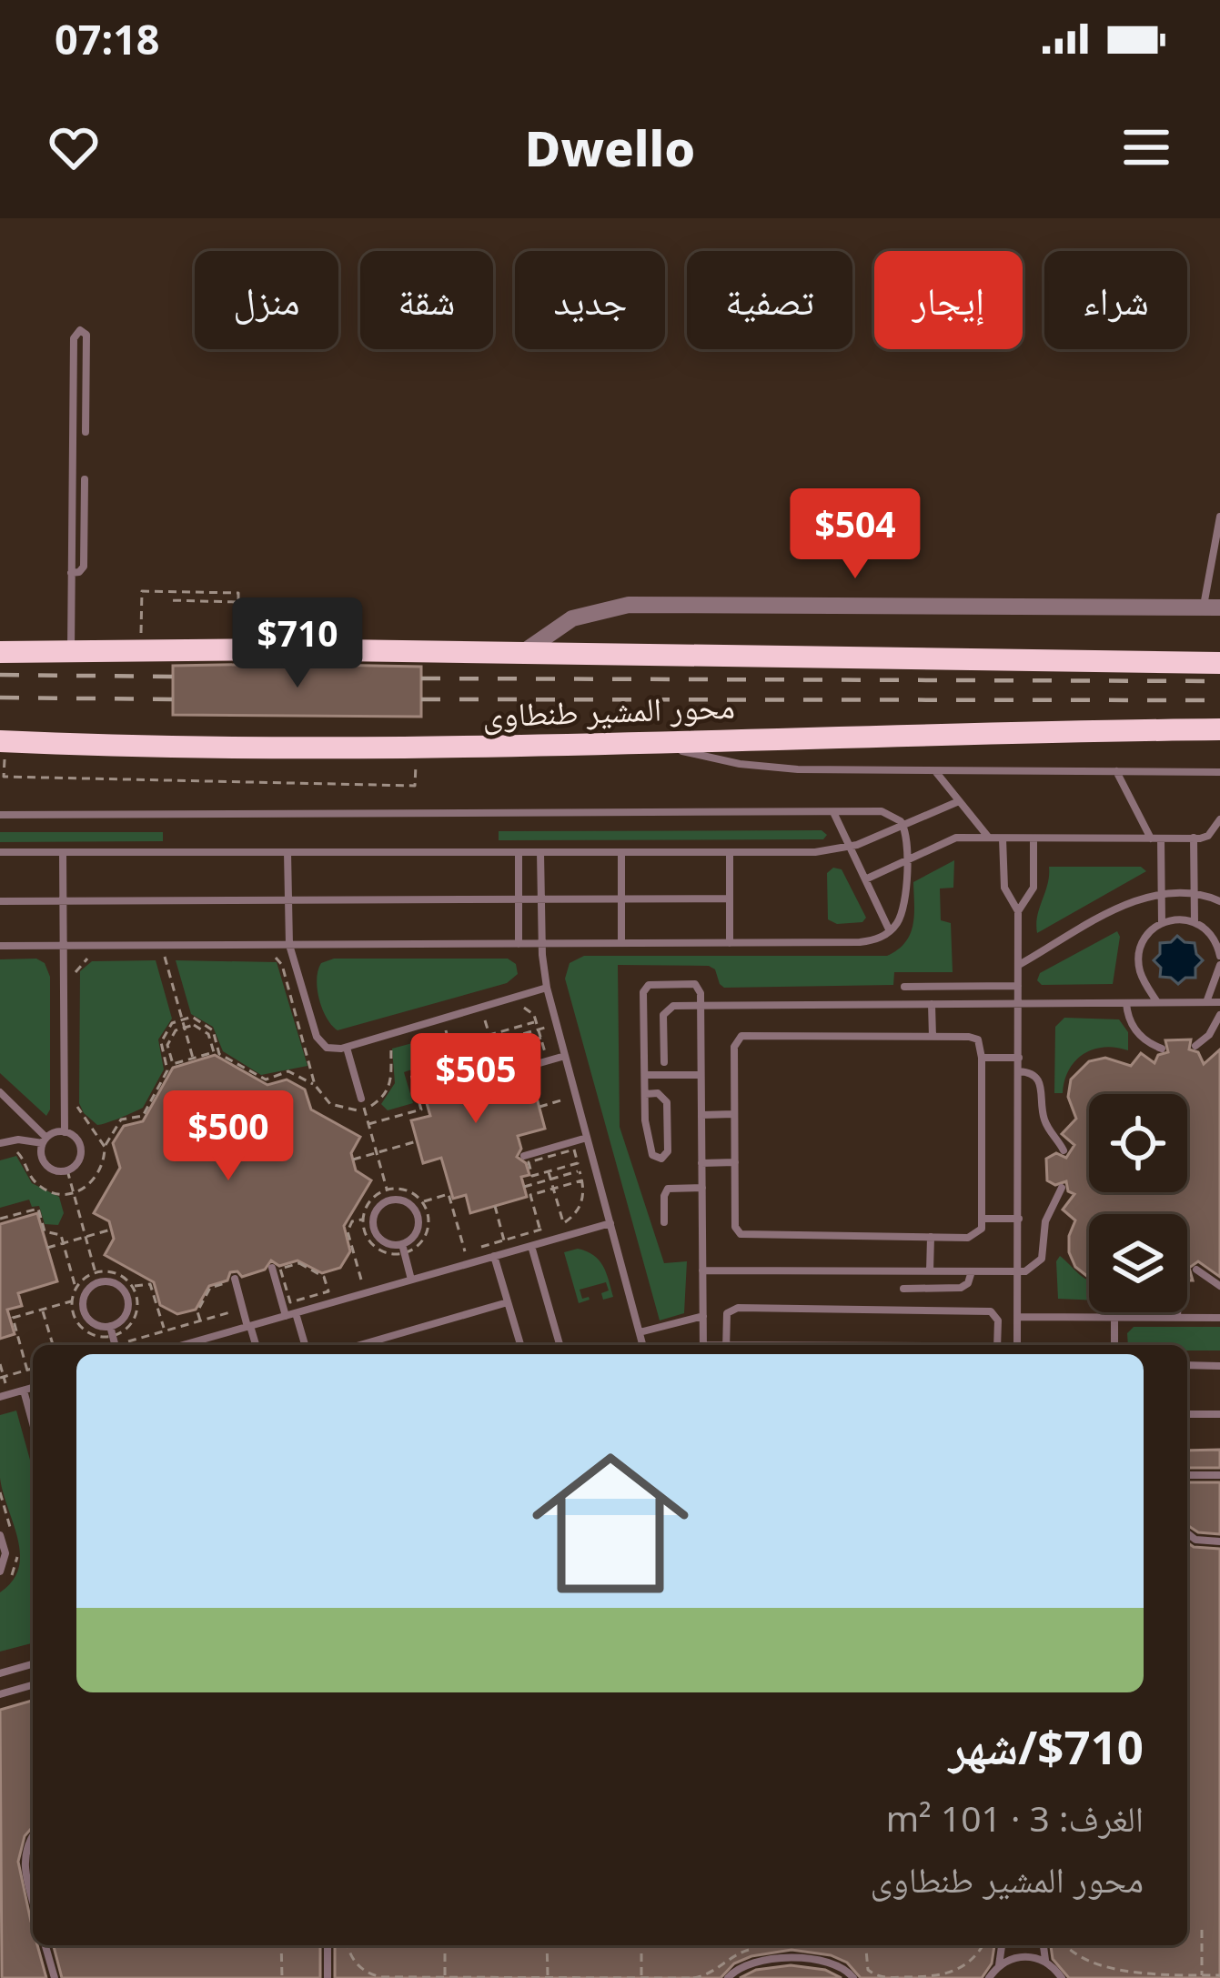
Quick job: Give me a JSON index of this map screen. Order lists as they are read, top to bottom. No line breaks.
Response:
{"streets":{"highway":["محور المشير طنطاوى"]},"page":{"status":"07:18","header":"Dwello","chip":["شراء","إيجار","تصفية","جديد","شقة","منزل"],"price":["$504","$710","$505","$500"],"list":[{"name":"$710/شهر","note":"الغرف: 3 · 101 m² · محور المشير طنطاوى"}]}}
